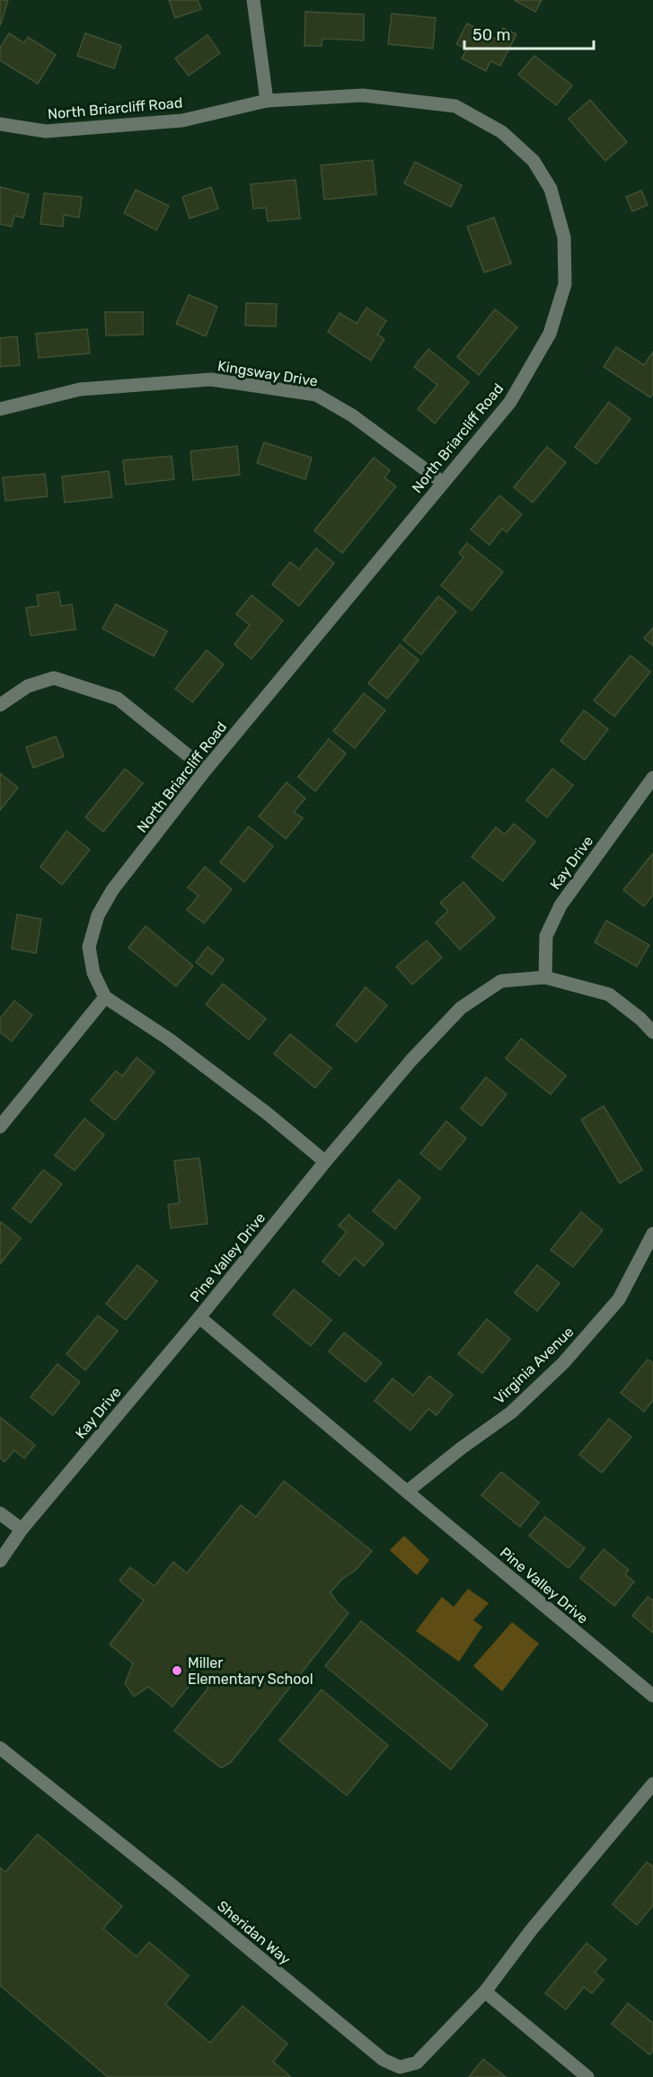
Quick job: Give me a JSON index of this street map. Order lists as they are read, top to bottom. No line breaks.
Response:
{"streets":{"street":["North Briarcliff Road","Kingsway Drive","Kay Drive","Pine Valley Drive","Virginia Avenue","Sheridan Way"]},"crossings":[["North Briarcliff Road","Kingsway Drive"],["Kay Drive","Pine Valley Drive"],["Pine Valley Drive","Virginia Avenue"]],"places":["Miller Elementary School"],"scale_bar":"50 m"}
